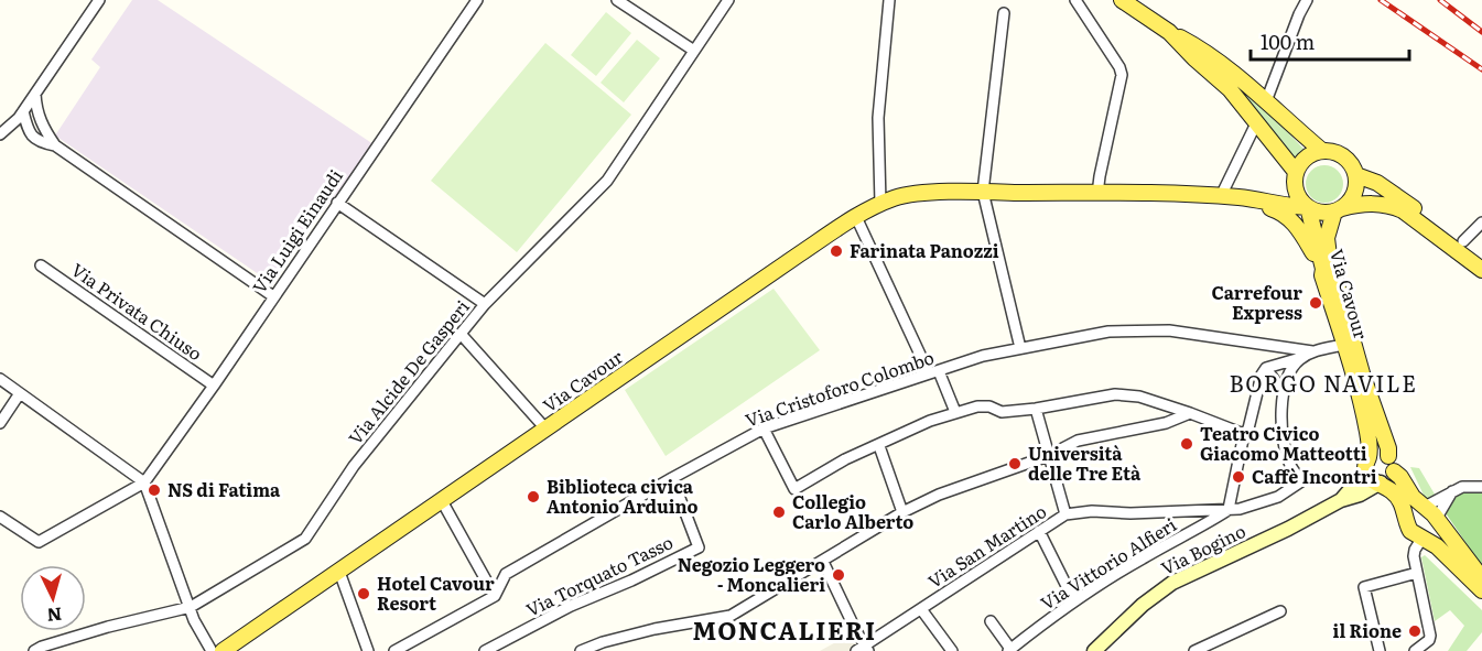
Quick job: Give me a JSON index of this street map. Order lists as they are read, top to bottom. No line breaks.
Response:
{"streets":{"main road":["Via Cavour","Via Bogino"],"street":["Via Luigi Einaudi","Via Privata Chiuso","Via Alcide De Gasperi","Via Cristoforo Colombo","Via San Martino","Via Vittorio Alfieri","Via Torquato Tasso"]},"crossings":[["Via Luigi Einaudi","Via Privata Chiuso"],["Via Cavour","Via Bogino"],["Via Cristoforo Colombo","Via Torquato Tasso"],["Via San Martino","Via Vittorio Alfieri"]],"districts":["BORGO NAVILE","MONCALIERI"],"places":["Farinata Panozzi","Carrefour Express","Teatro Civico Giacomo Matteotti","Università delle Tre Età","Caffè Incontri","NS di Fatima","Biblioteca civica Antonio Arduino","Collegio Carlo Alberto","Negozio Leggero - Moncalieri","Hotel Cavour Resort","il Rione"],"scale_bar":"100 m","north":"bottom"}
